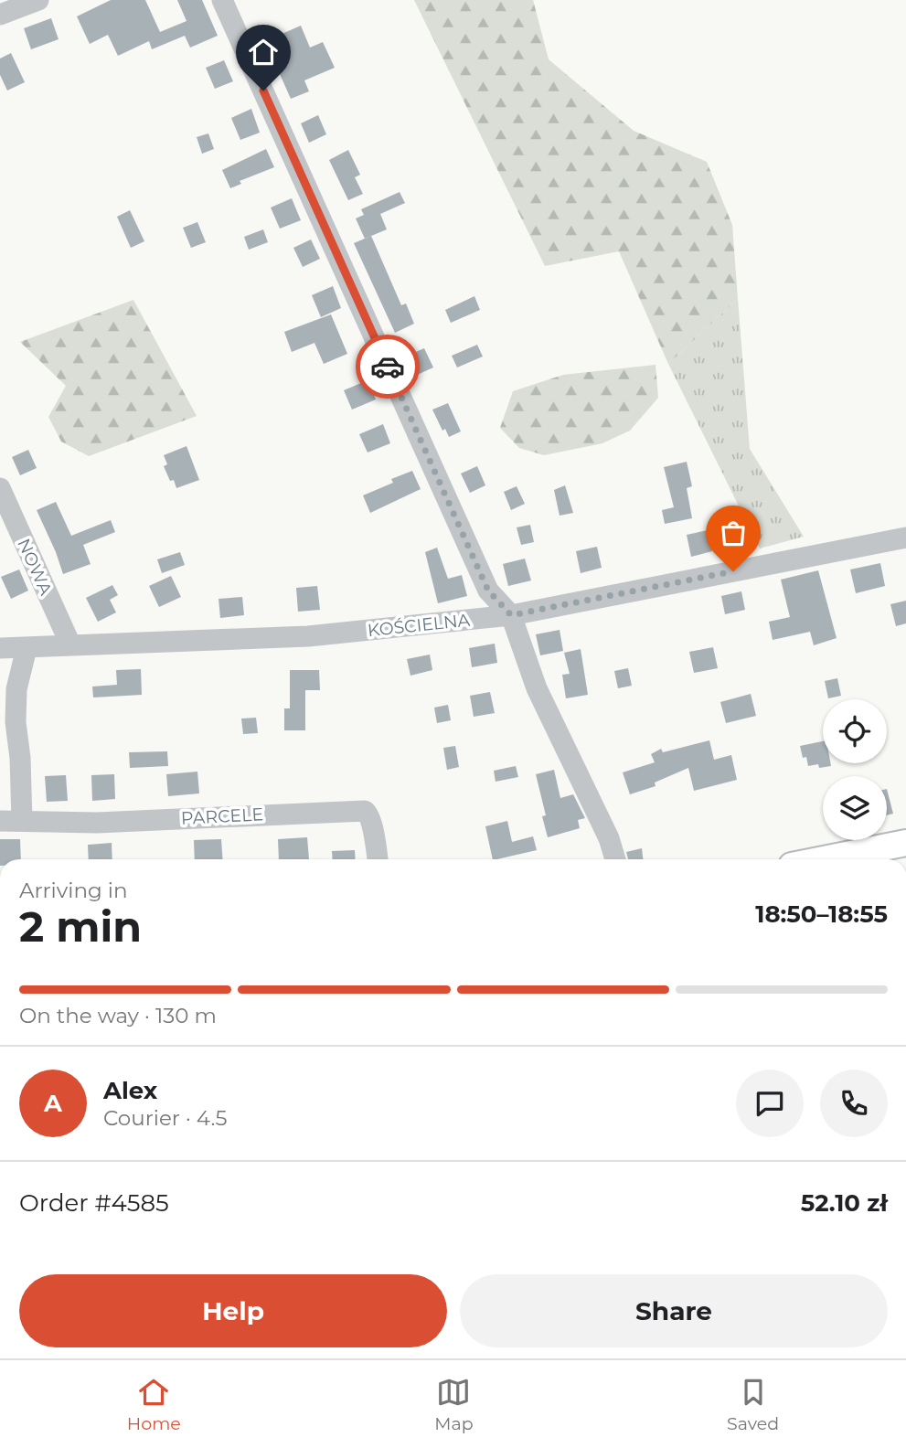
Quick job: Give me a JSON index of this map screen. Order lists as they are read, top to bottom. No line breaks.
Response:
{"streets":{"street":["NOWA","KOŚCIELNA","PARCELE"]},"crossings":[["NOWA","KOŚCIELNA"]],"page":{"heading":["2 min","Arriving in","18:50–18:55"],"panel":["Alex","Courier · 4.5","Order #4585","52.10 zł"],"bar":"On the way · 130 m","round":"A","buttons":["Help","Share"],"tabs":["Home","Map","Saved"]}}
